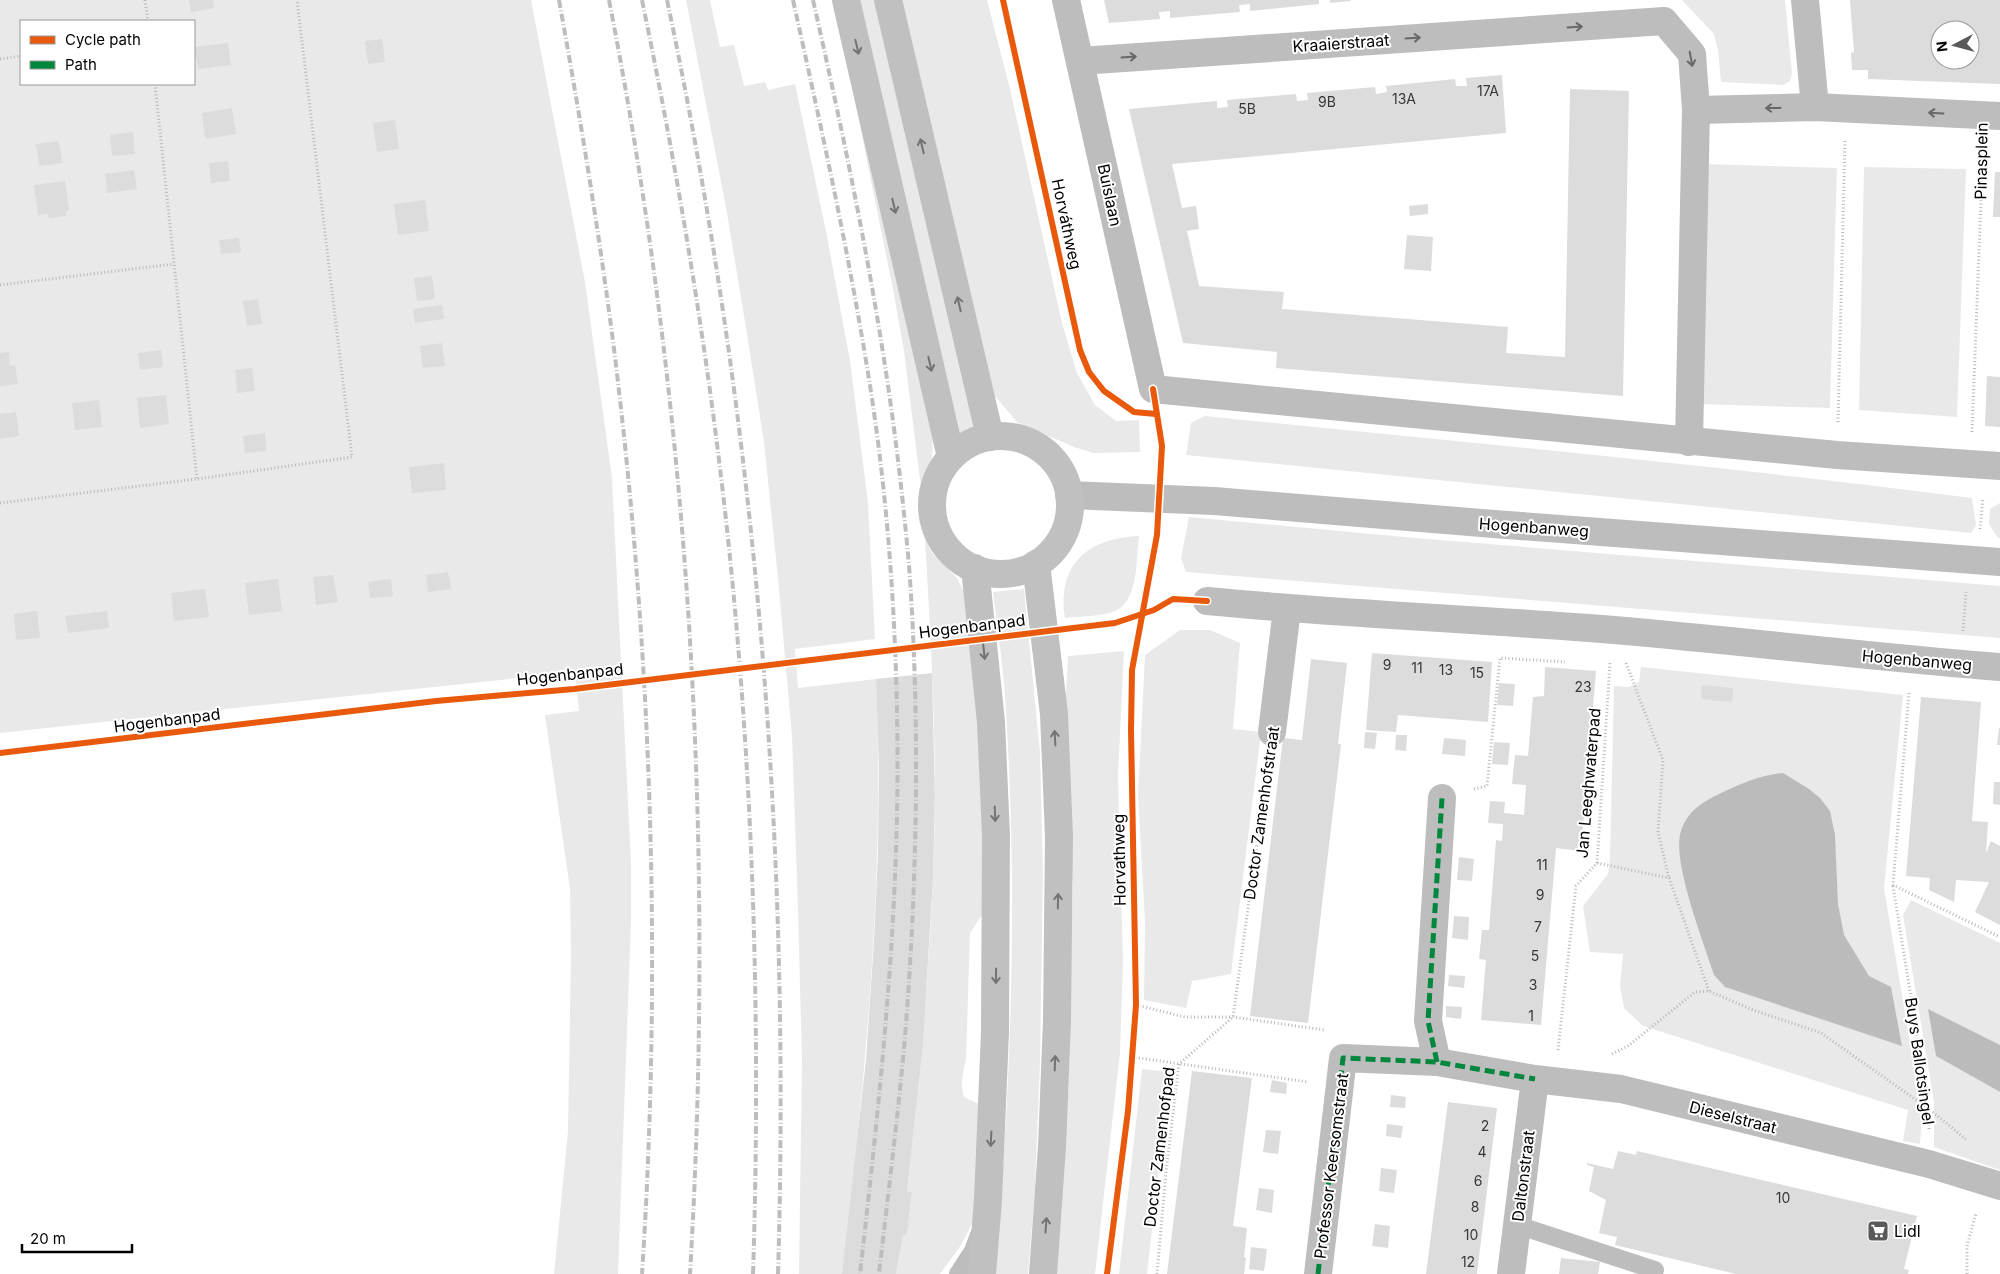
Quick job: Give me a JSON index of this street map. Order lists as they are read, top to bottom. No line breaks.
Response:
{"streets":{"street":["Kraaierstraat","Pinasplein","Buislaan","Hogenbanweg","Doctor Zamenhofstraat","Dieselstraat","Professor Keersomstraat","Daltonstraat"],"path":["Jan Leeghwaterpad","Buys Ballotsingel","Doctor Zamenhofpad"],"cycle path":["Horváthweg","Hogenbanpad","Horvathweg"]},"crossings":[["Kraaierstraat","Pinasplein"],["Kraaierstraat","Buislaan"],["Pinasplein","Hogenbanweg"],["Hogenbanweg","Jan Leeghwaterpad"],["Hogenbanweg","Doctor Zamenhofstraat"],["Hogenbanweg","Buys Ballotsingel"],["Jan Leeghwaterpad","Dieselstraat"],["Jan Leeghwaterpad","Daltonstraat"],["Doctor Zamenhofstraat","Doctor Zamenhofpad"],["Buys Ballotsingel","Dieselstraat"],["Dieselstraat","Professor Keersomstraat"],["Dieselstraat","Daltonstraat"]],"one_way":["Kraaierstraat"],"places":{"supermarket":["Lidl"]},"house_numbers":["17A","13A","9B","5B","9","11","13","15","23","11","9","7","5","3","1","2","4","6","10","8","10","12"],"legend":["Cycle path","Path"],"scale_bar":"20 m","north":"left"}
